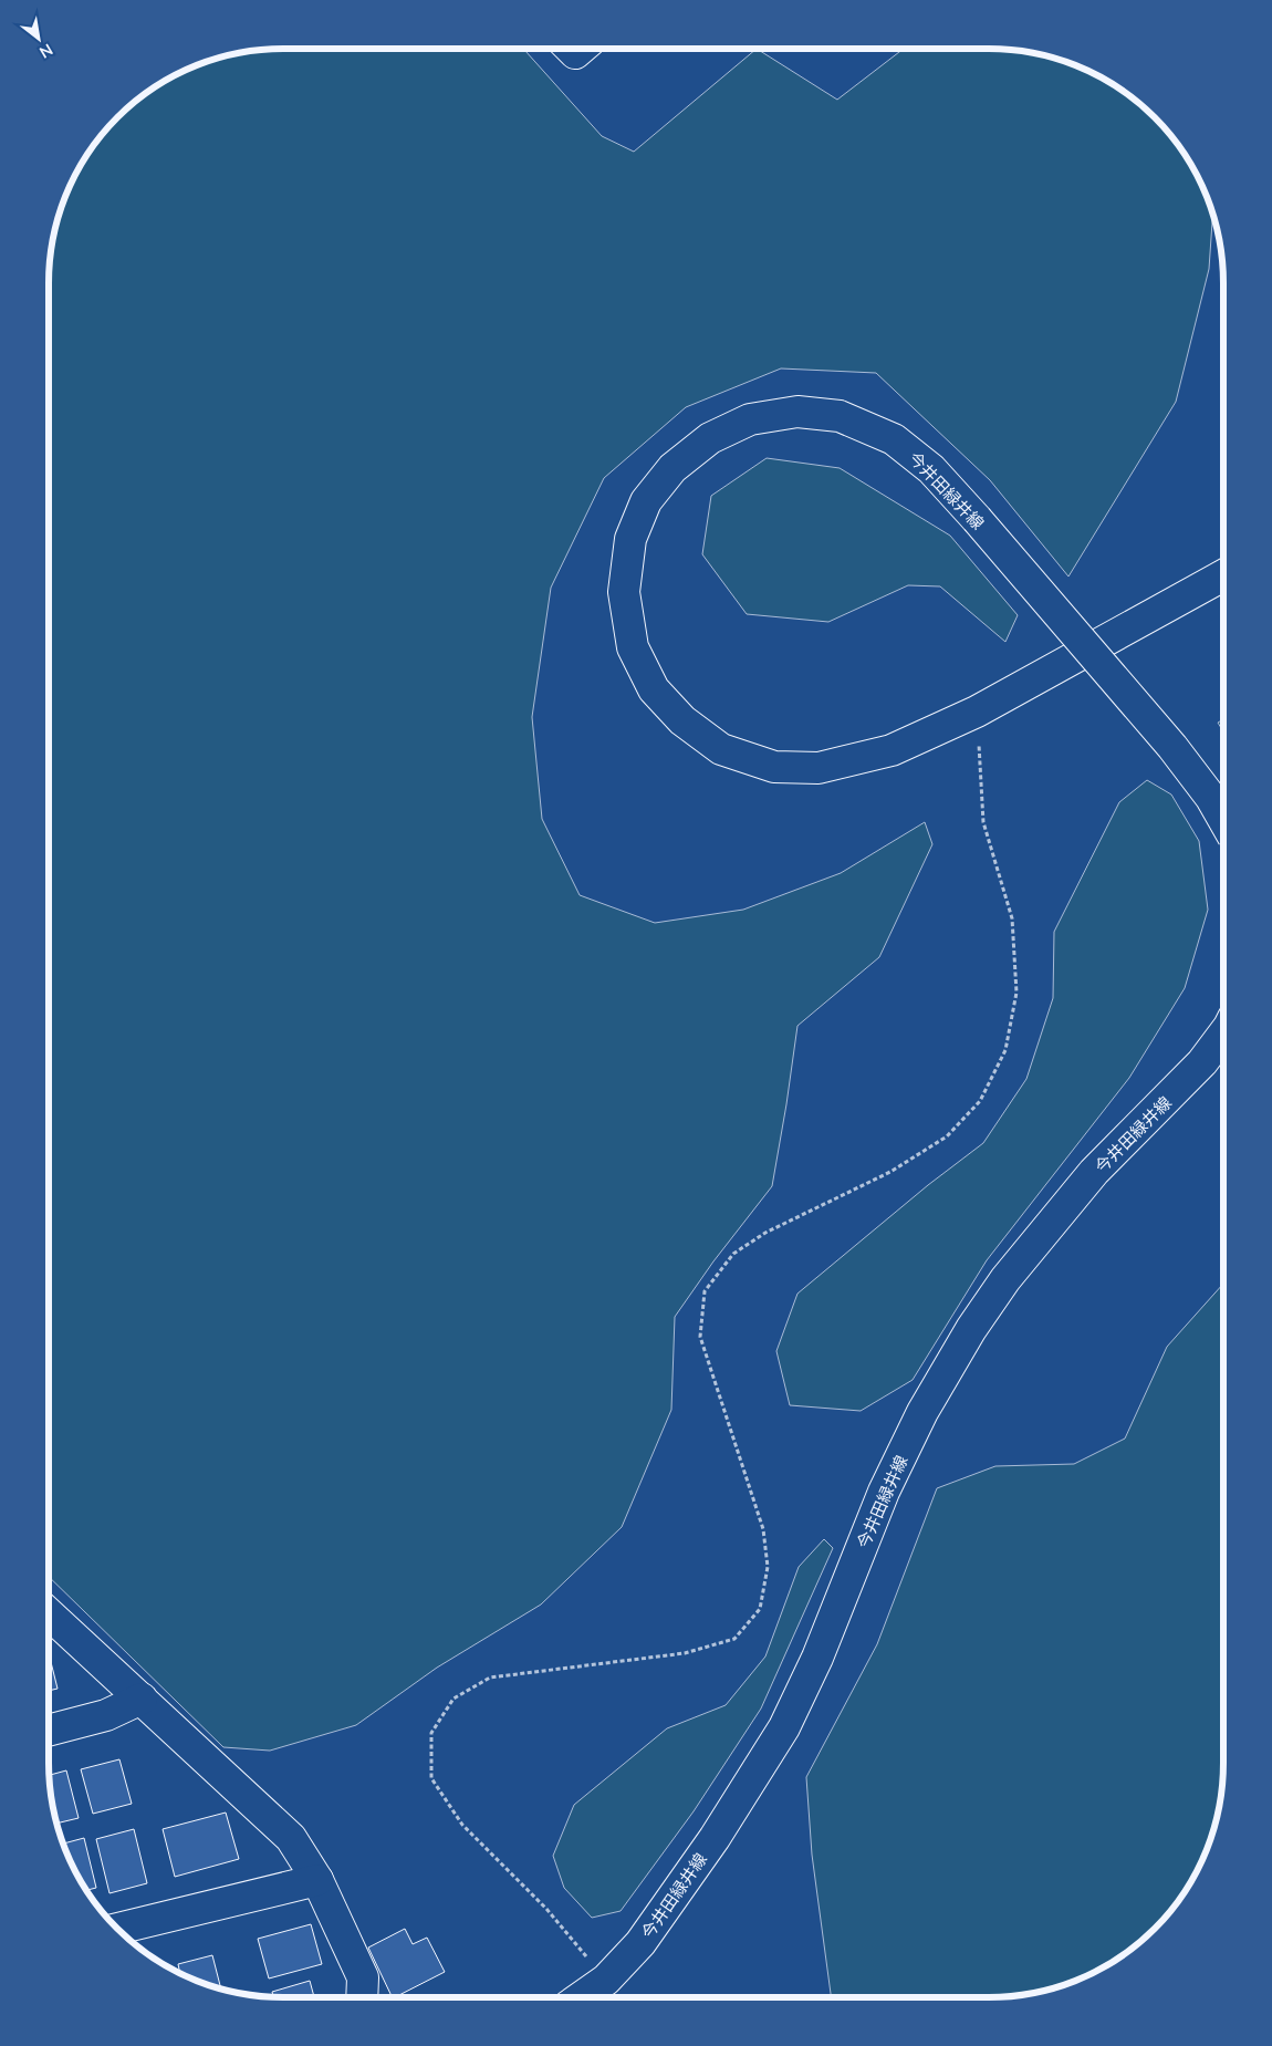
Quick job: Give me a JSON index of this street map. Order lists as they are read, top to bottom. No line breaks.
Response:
{"streets":{"main road":["今井田緑井線"]},"north":"bottom right"}
